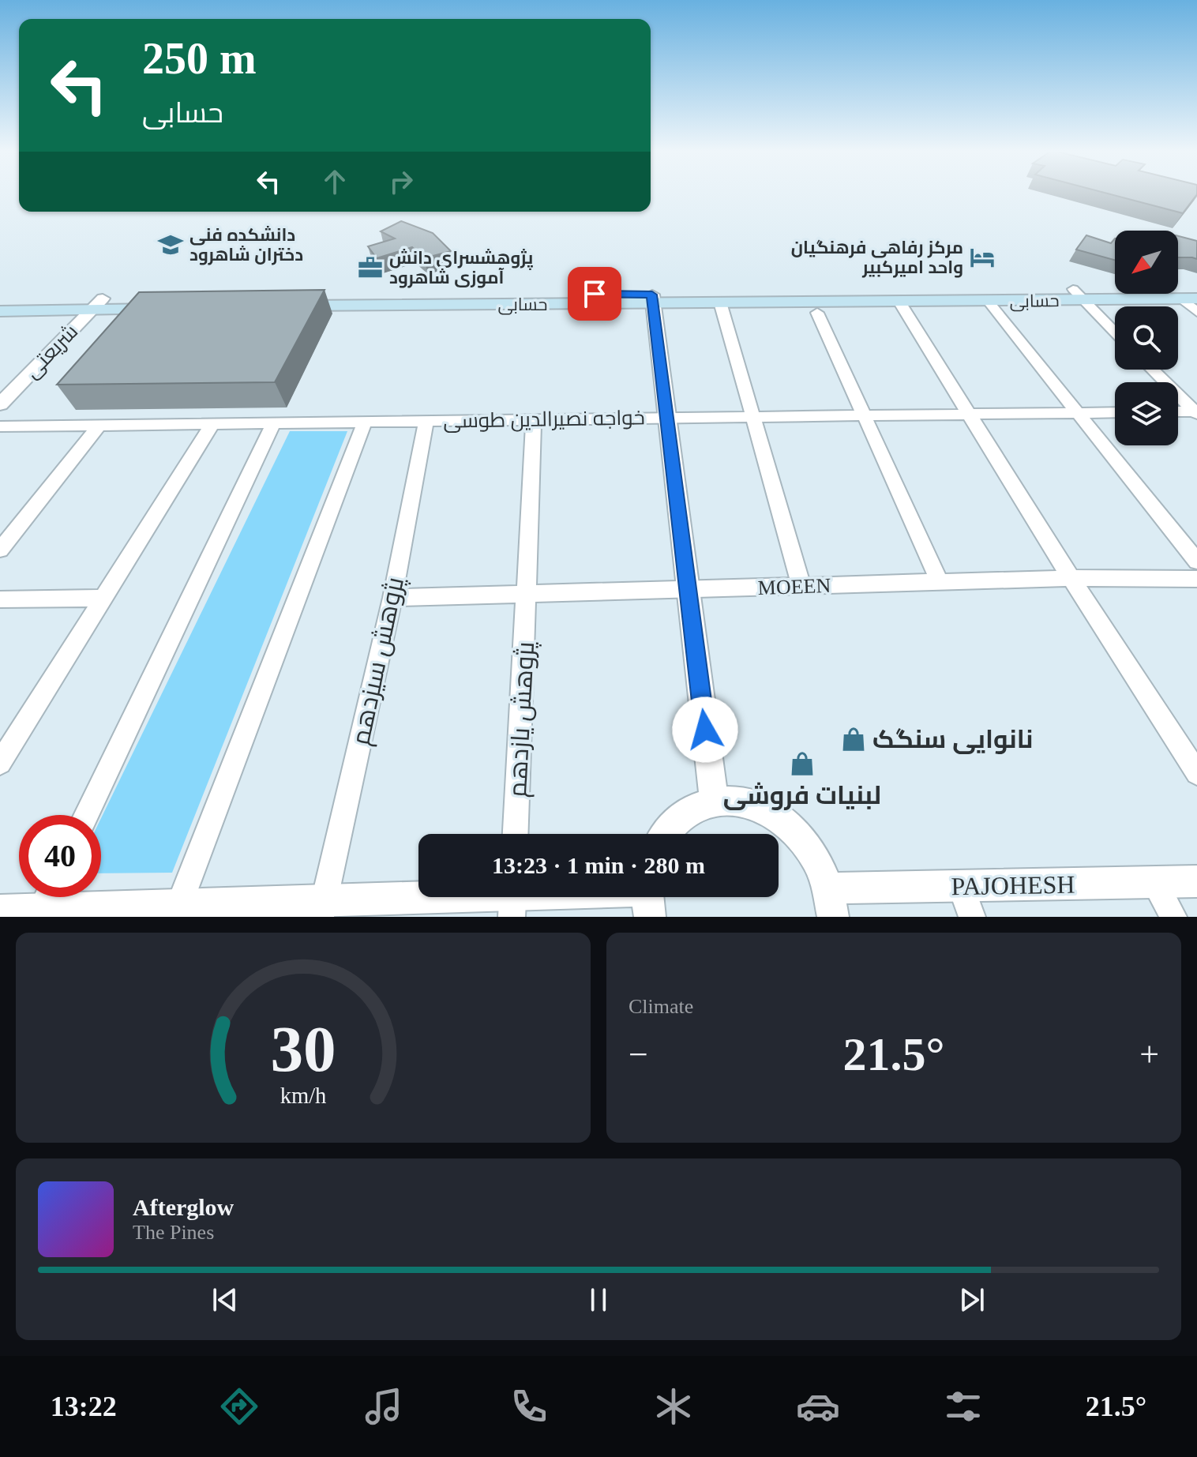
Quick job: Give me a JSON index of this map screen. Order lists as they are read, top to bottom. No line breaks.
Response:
{"streets":{"main road":["حسابی"],"street":["شریعتی","خواجه نصیرالدین طوسی","MOEEN","پژوهش سیزدهم","پژوهش یازدهم","PAJOHESH"]},"crossings":[["خواجه نصیرالدین طوسی","پژوهش سیزدهم"],["خواجه نصیرالدین طوسی","پژوهش یازدهم"],["MOEEN","پژوهش سیزدهم"],["MOEEN","پژوهش یازدهم"]],"places":{"school or university":["دانشکده فنی دختران شاهرود"],"hotel":["مرکز رفاهی فرهنگیان واحد امیرکبیر"],"office":["پژوهشسرای دانش آموزی شاهرود"],"shop":["نانوایی سنگک","لبنیات فروشی"]},"north":"bottom left","page":{"turn":["250 m","حسابی"],"limit":"40","trip":"13:23 · 1 min · 280 m","tile":"Climate","heat":["−","21.5°","+"],"song":["Afterglow","The Pines"],"tabs":["13:22","21.5°"],"gauge":["30","km/h"]}}
